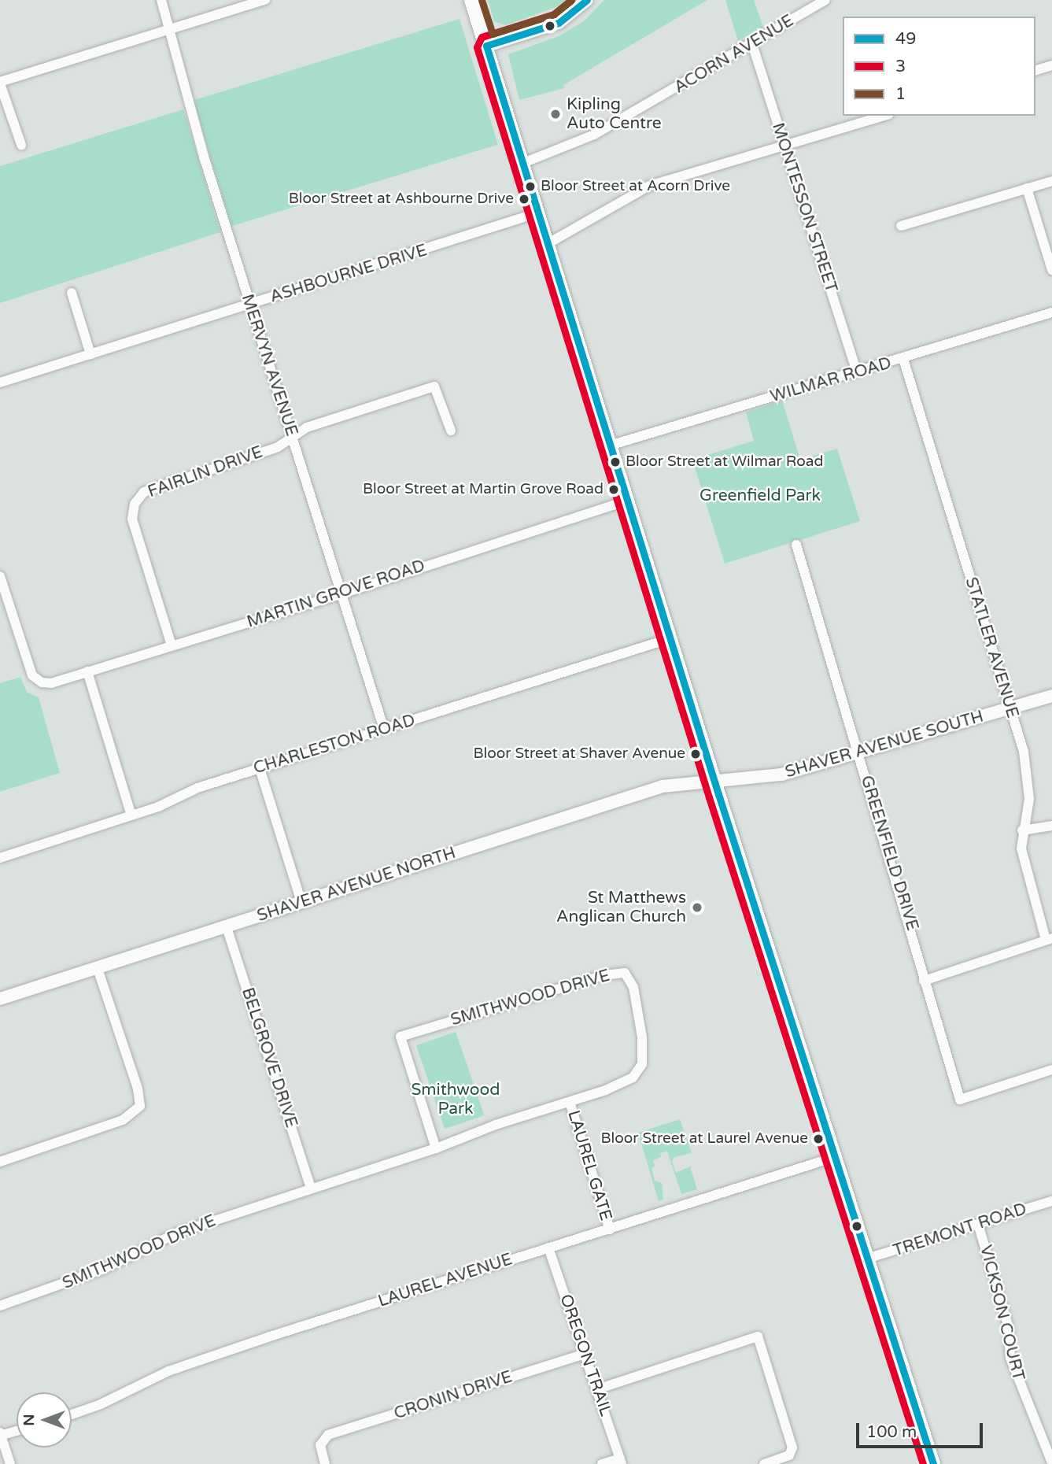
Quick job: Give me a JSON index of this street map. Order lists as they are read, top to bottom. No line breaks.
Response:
{"streets":{"street":["ACORN AVENUE","MONTESSON STREET","ASHBOURNE DRIVE","MERVYN AVENUE","WILMAR ROAD","FAIRLIN DRIVE","MARTIN GROVE ROAD","STATLER AVENUE","CHARLESTON ROAD","SHAVER AVENUE SOUTH","GREENFIELD DRIVE","SHAVER AVENUE NORTH","SMITHWOOD DRIVE","BELGROVE DRIVE","LAUREL GATE","TREMONT ROAD","LAUREL AVENUE","VICKSON COURT","OREGON TRAIL","CRONIN DRIVE"]},"crossings":[["ACORN AVENUE","MONTESSON STREET"],["MONTESSON STREET","WILMAR ROAD"],["ASHBOURNE DRIVE","MERVYN AVENUE"],["MERVYN AVENUE","FAIRLIN DRIVE"],["MERVYN AVENUE","MARTIN GROVE ROAD"],["MERVYN AVENUE","CHARLESTON ROAD"],["WILMAR ROAD","STATLER AVENUE"],["FAIRLIN DRIVE","MARTIN GROVE ROAD"],["STATLER AVENUE","SHAVER AVENUE SOUTH"],["SHAVER AVENUE SOUTH","GREENFIELD DRIVE"],["SHAVER AVENUE SOUTH","SHAVER AVENUE NORTH"],["SHAVER AVENUE NORTH","BELGROVE DRIVE"],["SMITHWOOD DRIVE","BELGROVE DRIVE"],["SMITHWOOD DRIVE","LAUREL GATE"],["LAUREL GATE","LAUREL AVENUE"],["TREMONT ROAD","VICKSON COURT"],["LAUREL AVENUE","OREGON TRAIL"],["OREGON TRAIL","CRONIN DRIVE"]],"parks":["Greenfield Park","Smithwood Park"],"places":["Kipling Auto Centre","Bloor Street at Acorn Drive","Bloor Street at Ashbourne Drive","Bloor Street at Wilmar Road","Bloor Street at Martin Grove Road","Bloor Street at Shaver Avenue","St Matthews Anglican Church","Bloor Street at Laurel Avenue"],"lines":["transit line 49","transit line 3","transit line 1"],"legend":["49","3","1"],"scale_bar":"100 m","north":"left"}
